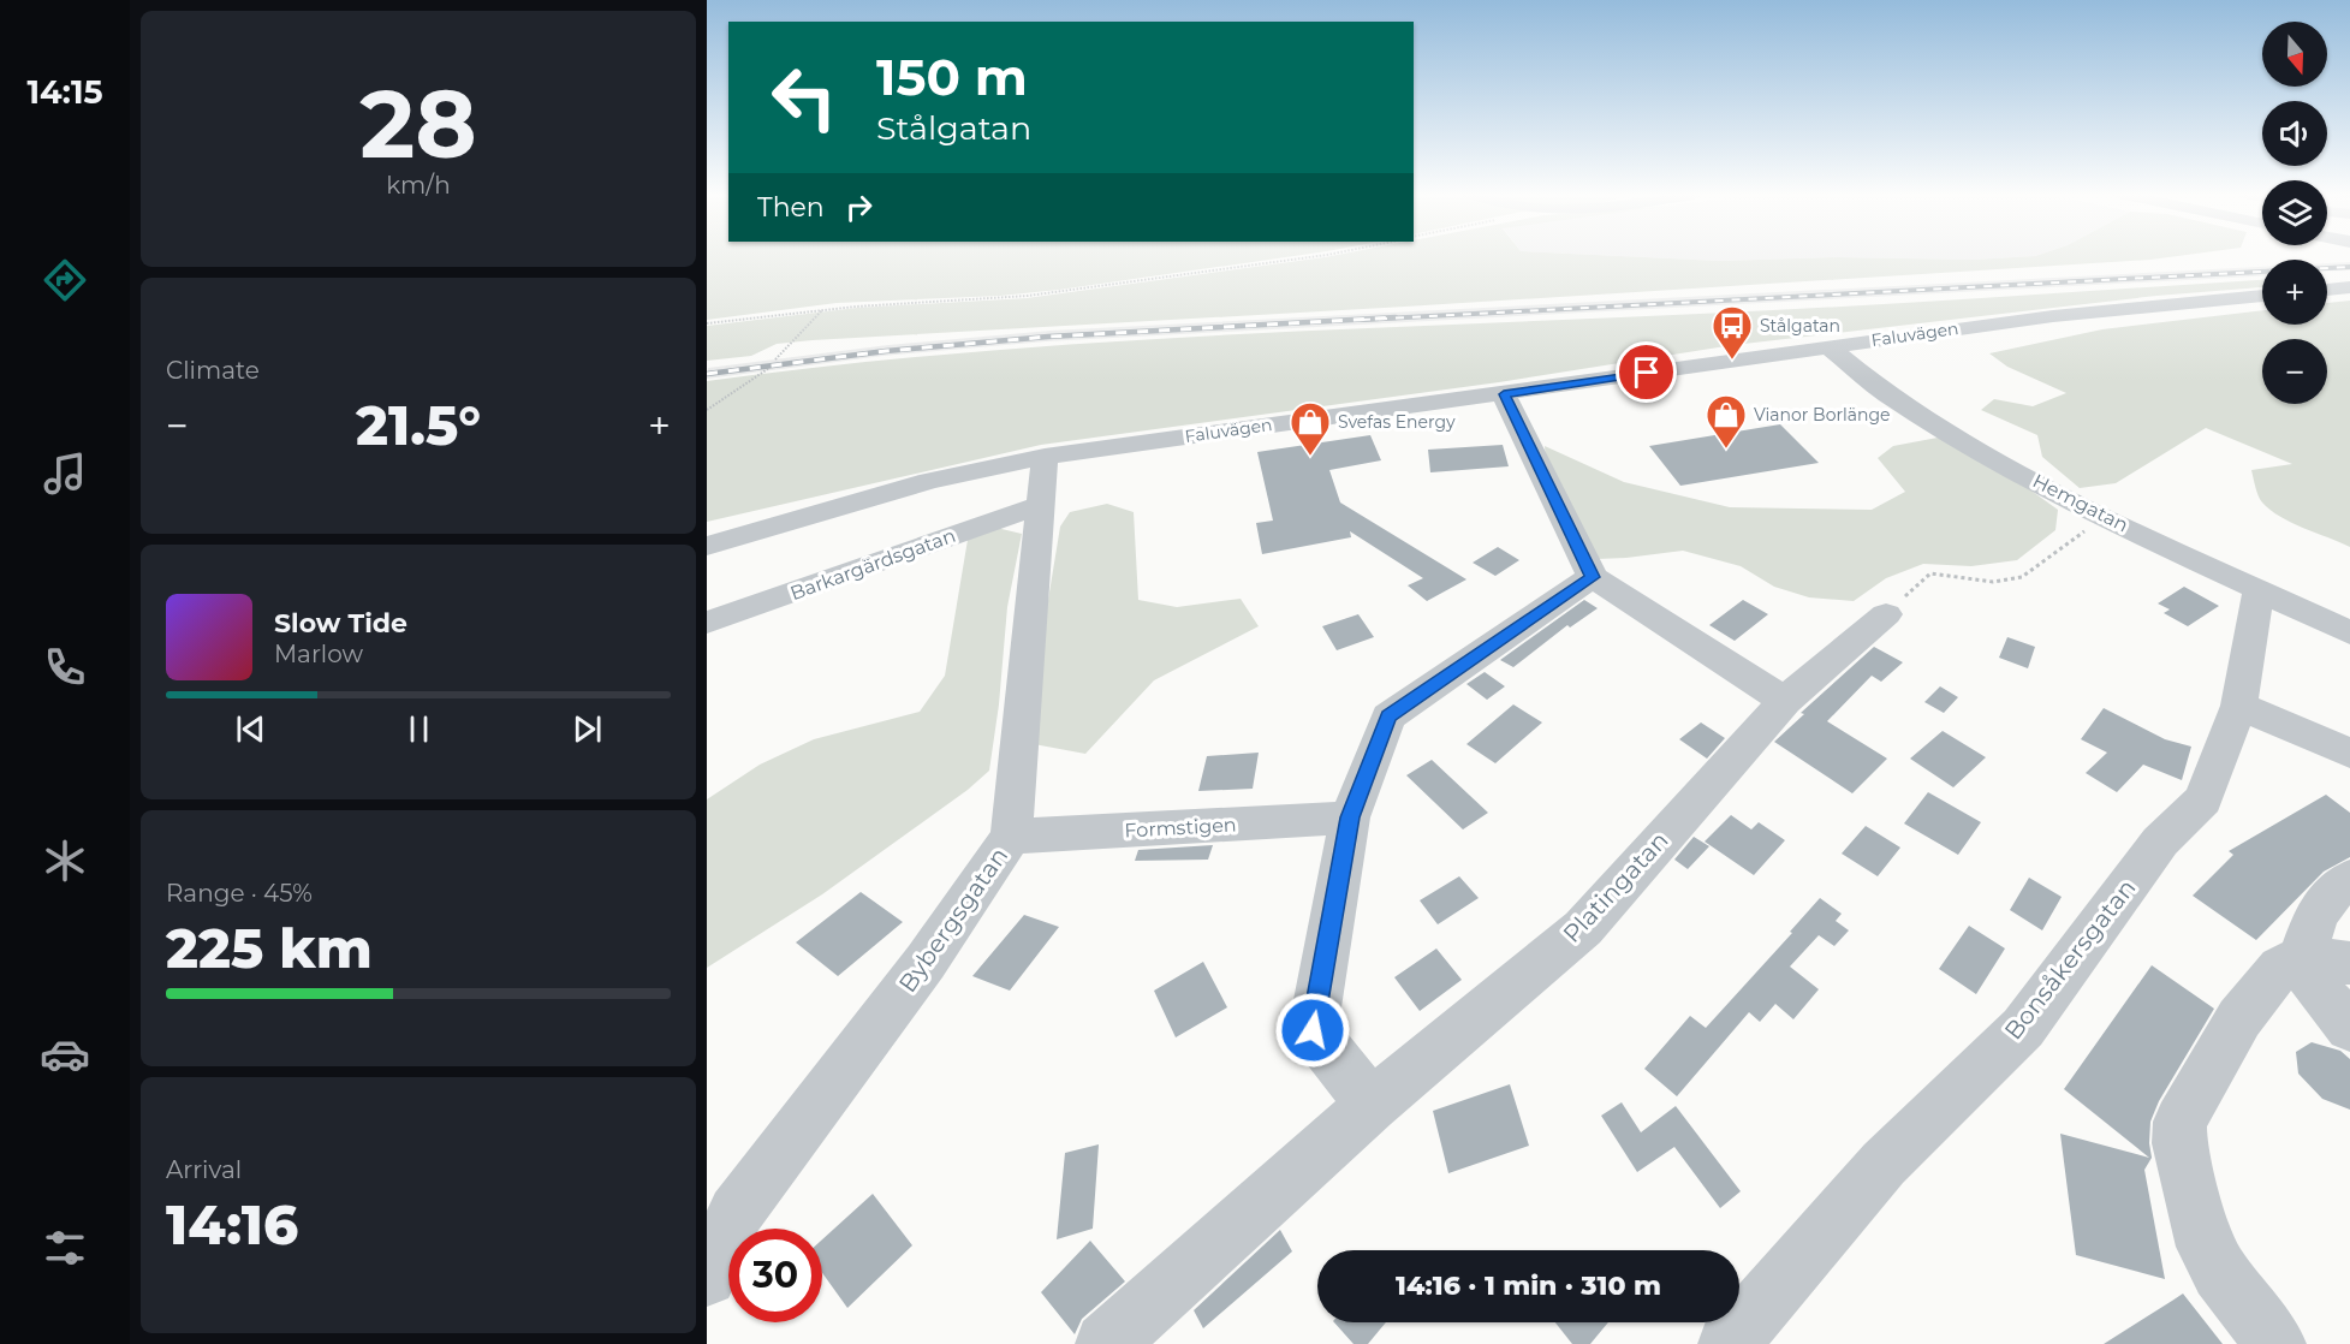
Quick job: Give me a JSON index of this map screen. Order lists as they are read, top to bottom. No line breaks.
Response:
{"streets":{"street":["Faluvägen","Hemgatan","Barkargärdsgatan","Formstigen","Platingatan","Bybergsgatan","Bonsåkersgatan"]},"crossings":[["Faluvägen","Hemgatan"],["Hemgatan","Bonsåkersgatan"],["Barkargärdsgatan","Bybergsgatan"],["Formstigen","Bybergsgatan"]],"places":{"bus stop":["Stålgatan"],"shop":["Vianor Borlänge","Svefas Energy"]},"north":"bottom","page":{"tabs":"14:15","tile":[["28","km/h"],"Climate",["Range · 45%","225 km"],["Arrival","14:16"]],"map_buttons":["+","−"],"turn":["150 m","Stålgatan"],"then":"Then","heat":["−","21.5°","+"],"song":["Slow Tide","Marlow"],"limit":"30","trip":"14:16 · 1 min · 310 m"}}
